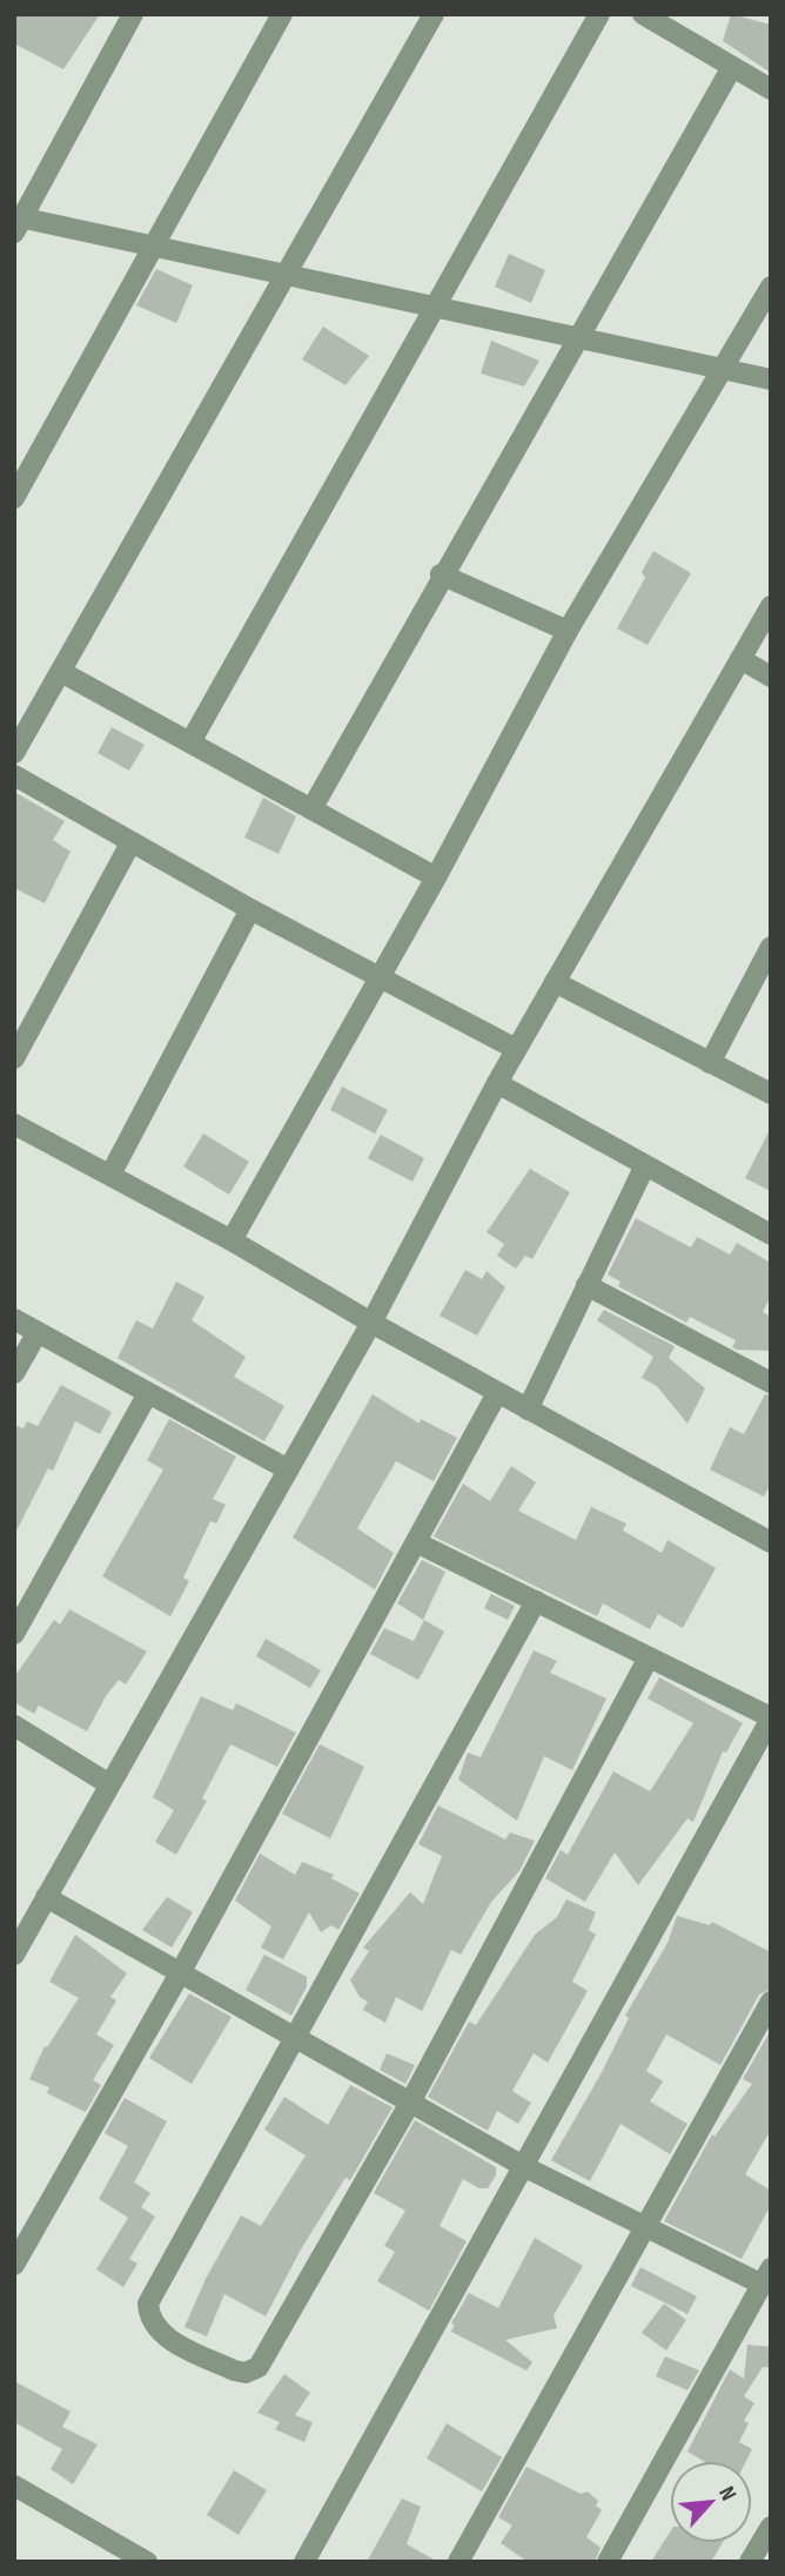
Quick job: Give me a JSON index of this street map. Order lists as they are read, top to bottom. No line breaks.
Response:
{"north":"top right"}
